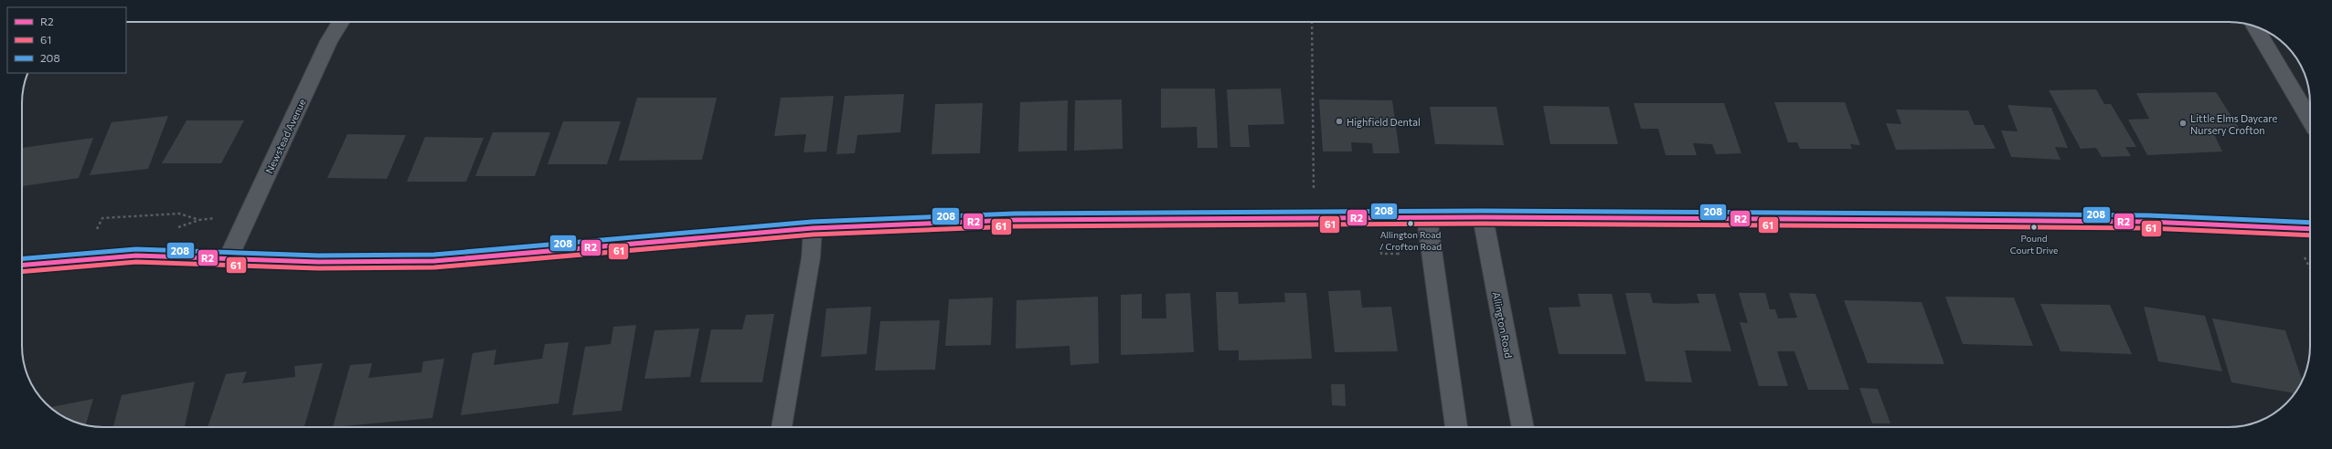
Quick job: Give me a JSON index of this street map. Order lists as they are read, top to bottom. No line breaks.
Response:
{"streets":{"street":["Newstead Avenue","Allington Road"]},"places":["Highfield Dental","Little Elms Daycare Nursery Crofton","Allington Road / Crofton Road","Pound Court Drive"],"lines":["transit line 208","transit line R2","transit line 61"],"legend":["R2","61","208"]}
